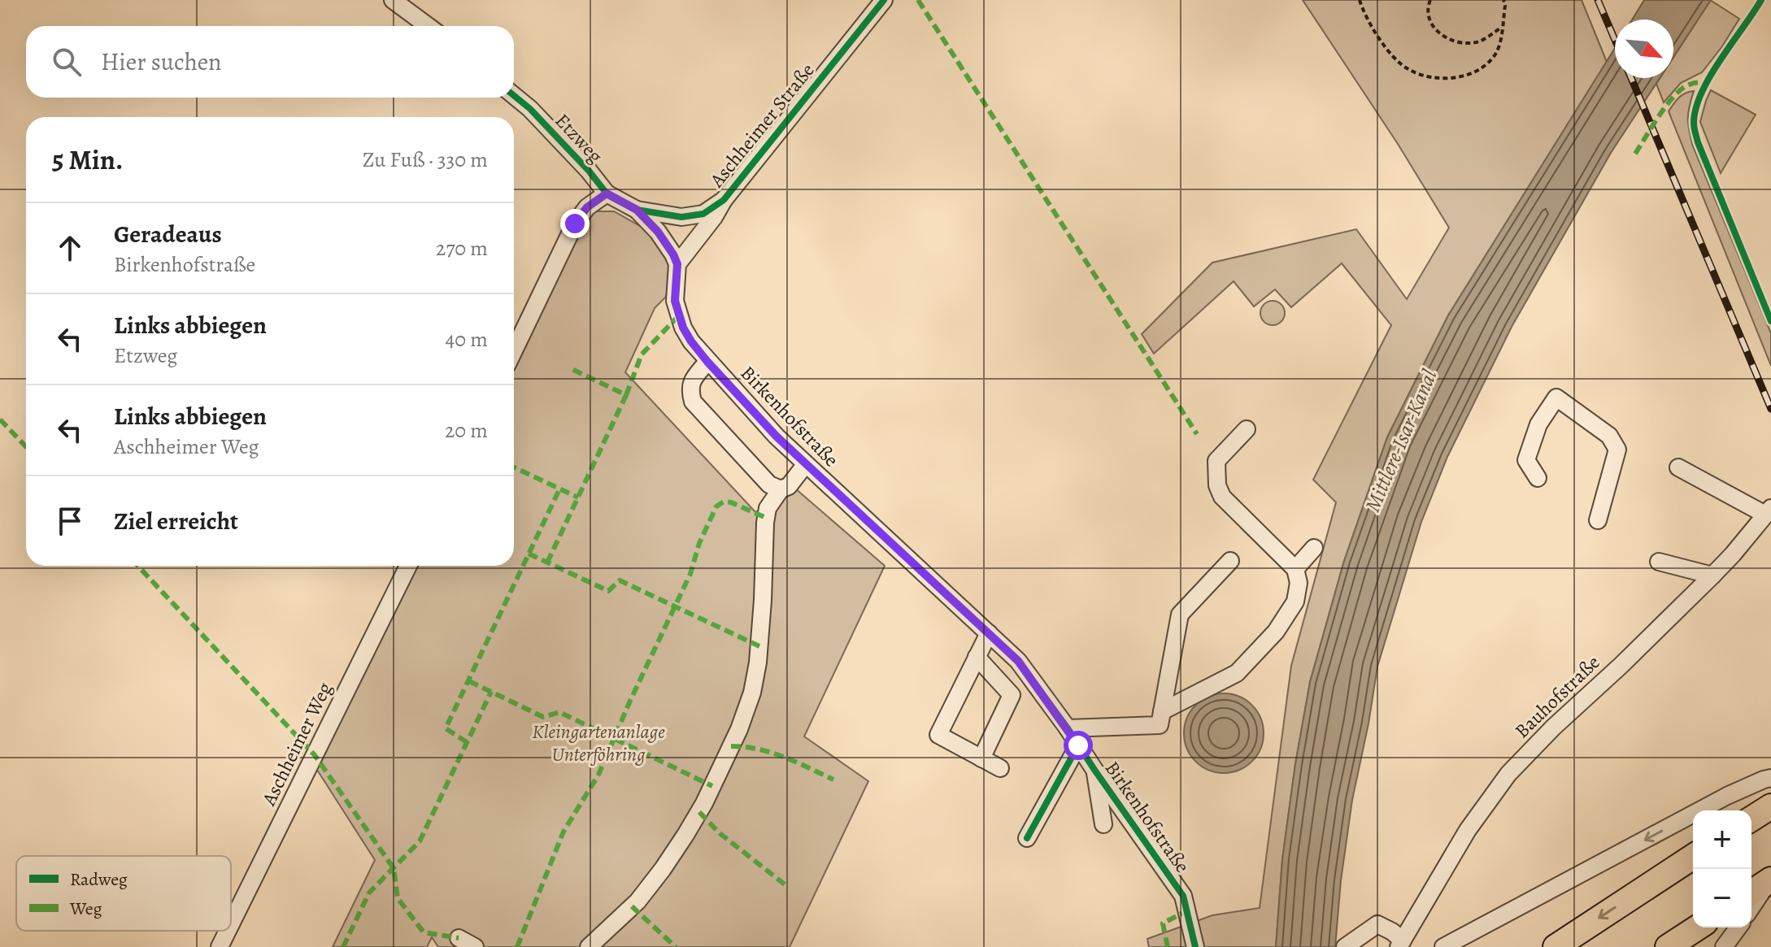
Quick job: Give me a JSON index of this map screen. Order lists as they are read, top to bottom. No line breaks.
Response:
{"streets":{"street":["Aschheimer Straße","Etzweg","Birkenhofstraße","Bauhofstraße","Aschheimer Weg"]},"crossings":[["Aschheimer Straße","Etzweg"],["Etzweg","Birkenhofstraße"]],"water":["Mittlere-Isar-Kanal"],"parks":["Kleingartenanlage Unterföhring"],"legend":["Radweg","Weg"],"north":"bottom right","page":{"search":"Hier suchen","heading":["5 Min.","Zu Fuß · 330 m"],"list":[["Geradeaus","Birkenhofstraße","270 m"],["Links abbiegen","Etzweg","40 m"],["Links abbiegen","Aschheimer Weg","20 m"],"Ziel erreicht"],"map_buttons":["+","−"]}}
